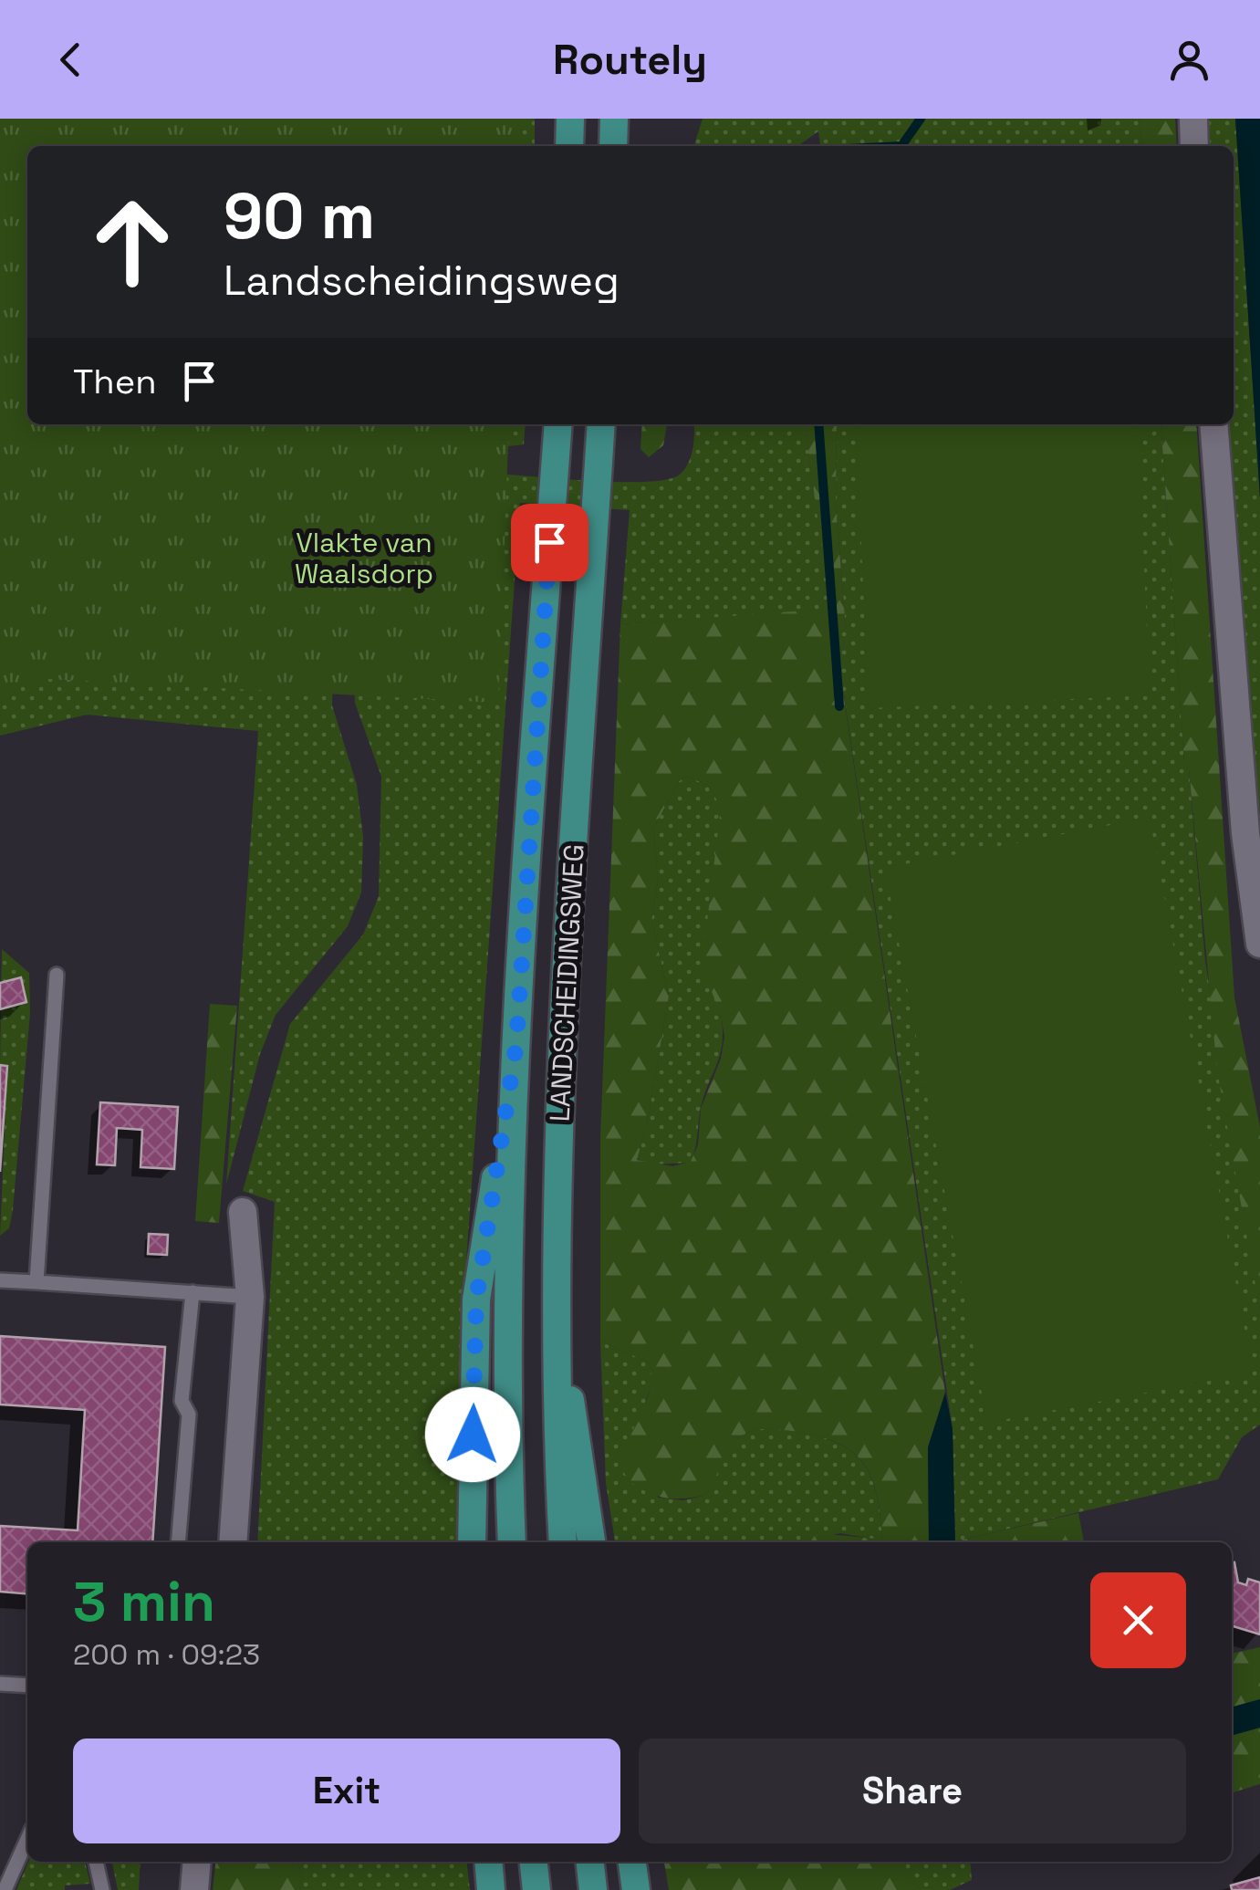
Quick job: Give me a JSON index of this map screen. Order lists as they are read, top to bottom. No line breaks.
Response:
{"streets":{"main road":["LANDSCHEIDINGSWEG"]},"parks":["Vlakte van Waalsdorp"],"page":{"header":"Routely","turn":["90 m","Landscheidingsweg"],"then":"Then","heading":["3 min","200 m · 09:23"],"buttons":["Exit","Share"]}}
